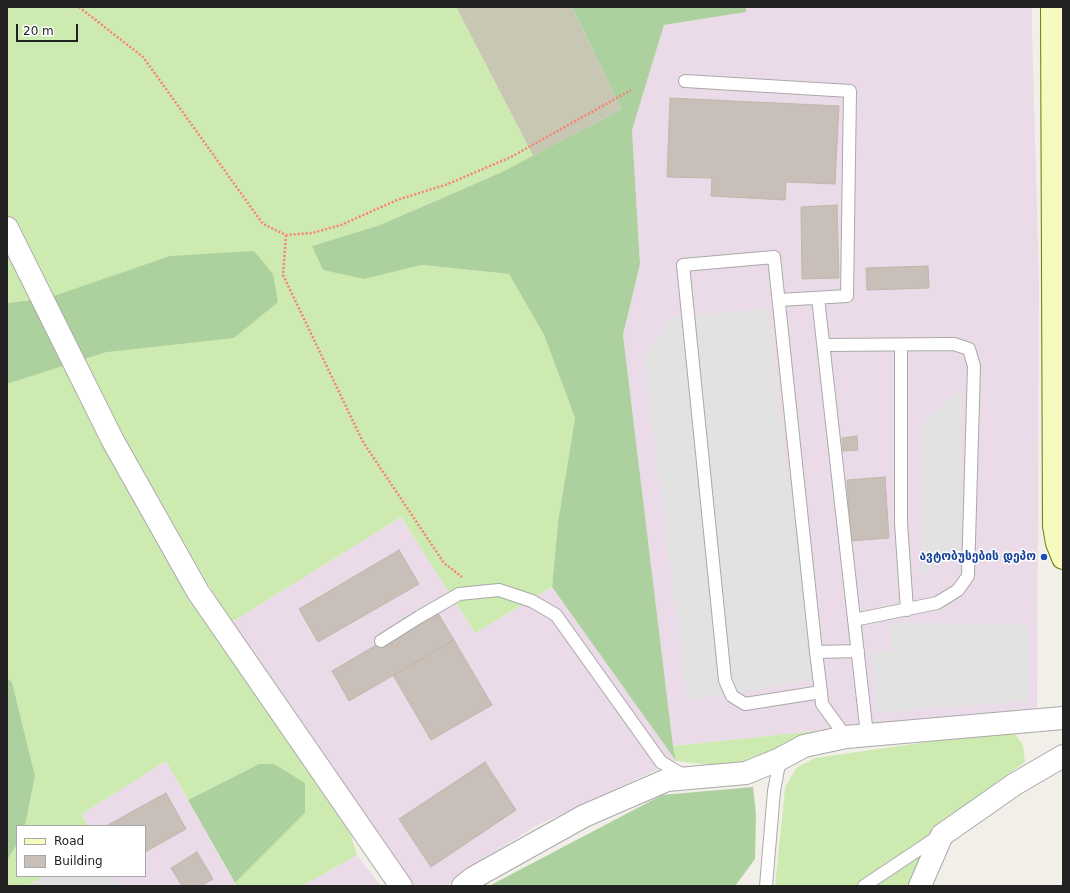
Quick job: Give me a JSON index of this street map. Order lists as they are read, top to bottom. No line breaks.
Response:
{"places":["ავტობუსების დეპო"],"legend":["Road","Building"],"scale_bar":"20 m"}
